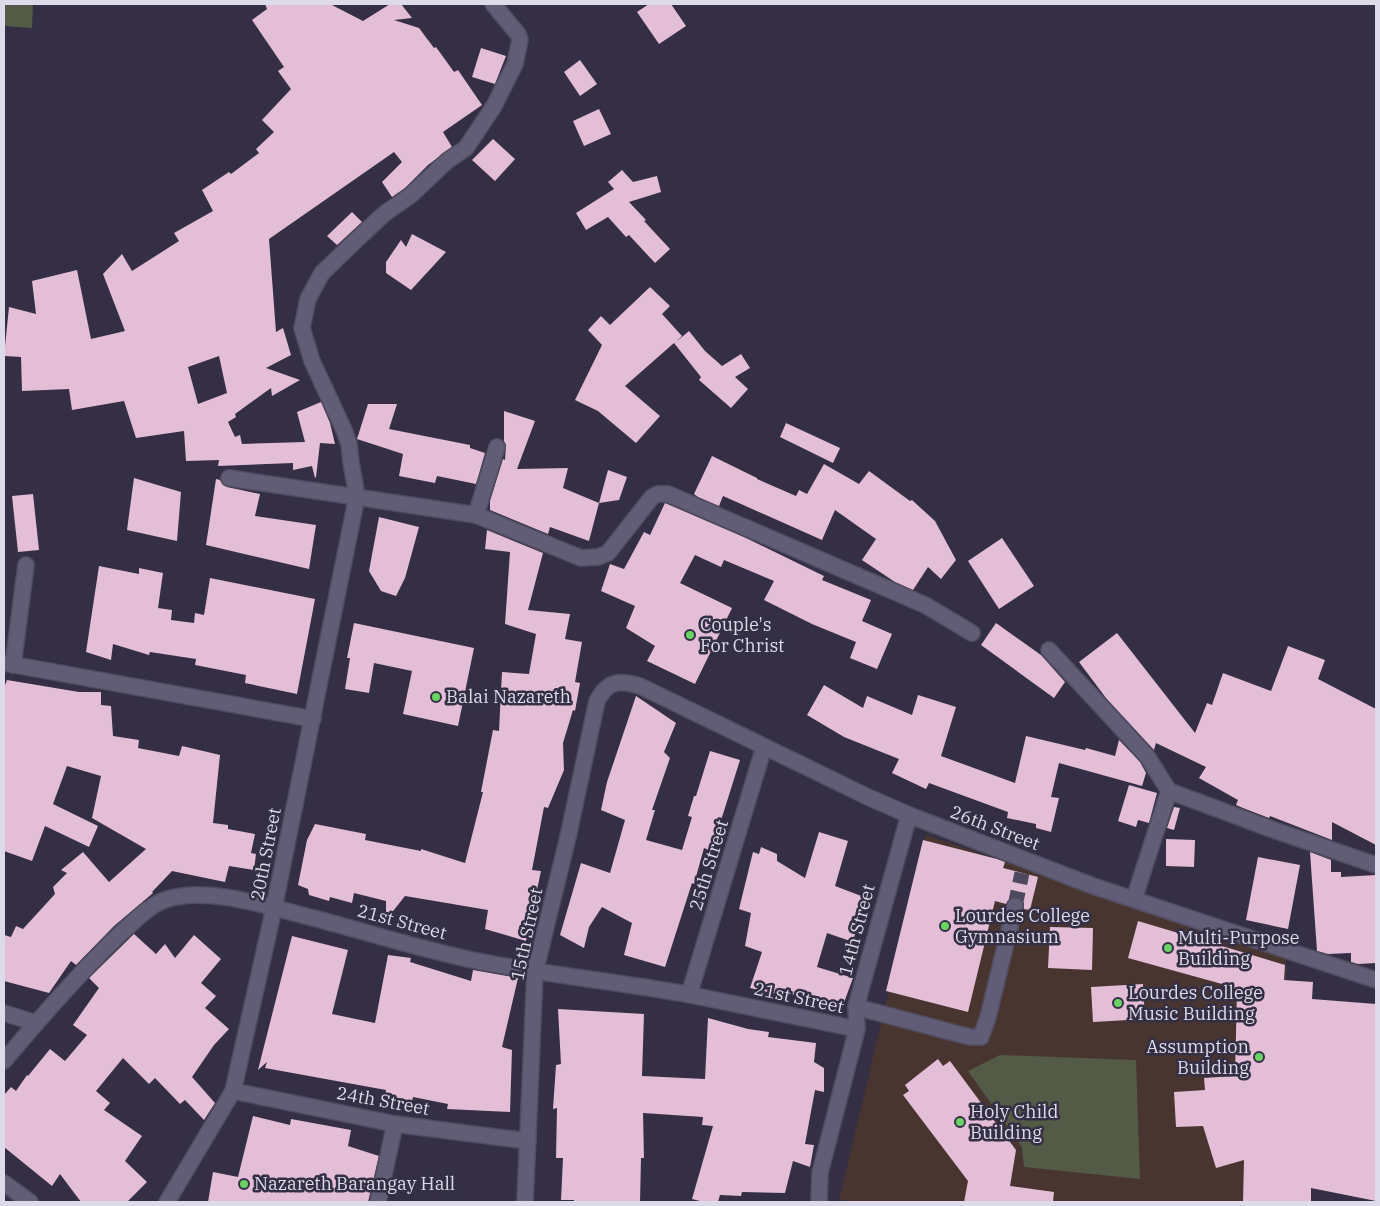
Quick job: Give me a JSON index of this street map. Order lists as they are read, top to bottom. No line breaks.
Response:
{"streets":{"street":["26th Street","20th Street","25th Street","21st Street","14th Street","15th Street","24th Street"]},"crossings":[["26th Street","25th Street"],["26th Street","14th Street"],["26th Street","15th Street"],["20th Street","21st Street"],["20th Street","24th Street"],["25th Street","21st Street"],["21st Street","14th Street"],["21st Street","15th Street"],["15th Street","24th Street"]],"places":["Couple's For Christ","Balai Nazareth","Lourdes College Gymnasium","Multi-Purpose Building","Lourdes College Music Building","Assumption Building","Holy Child Building","Nazareth Barangay Hall"]}
